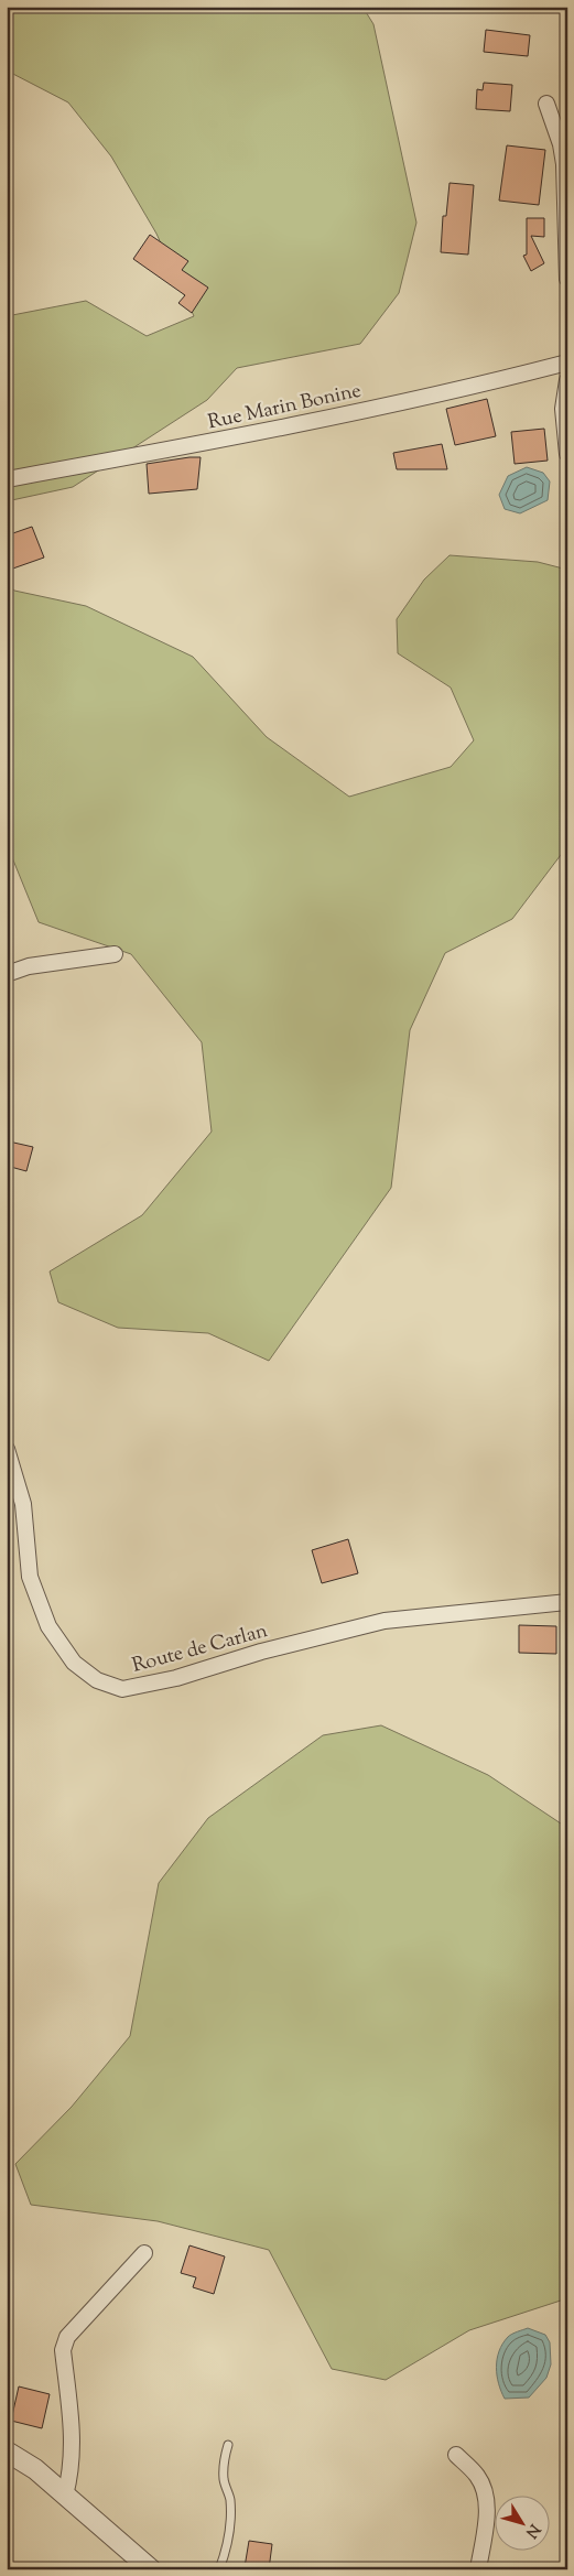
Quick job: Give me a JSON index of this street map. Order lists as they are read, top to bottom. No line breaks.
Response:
{"streets":{"street":["Rue Marin Bonine","Route de Carlan"]},"north":"bottom right"}
